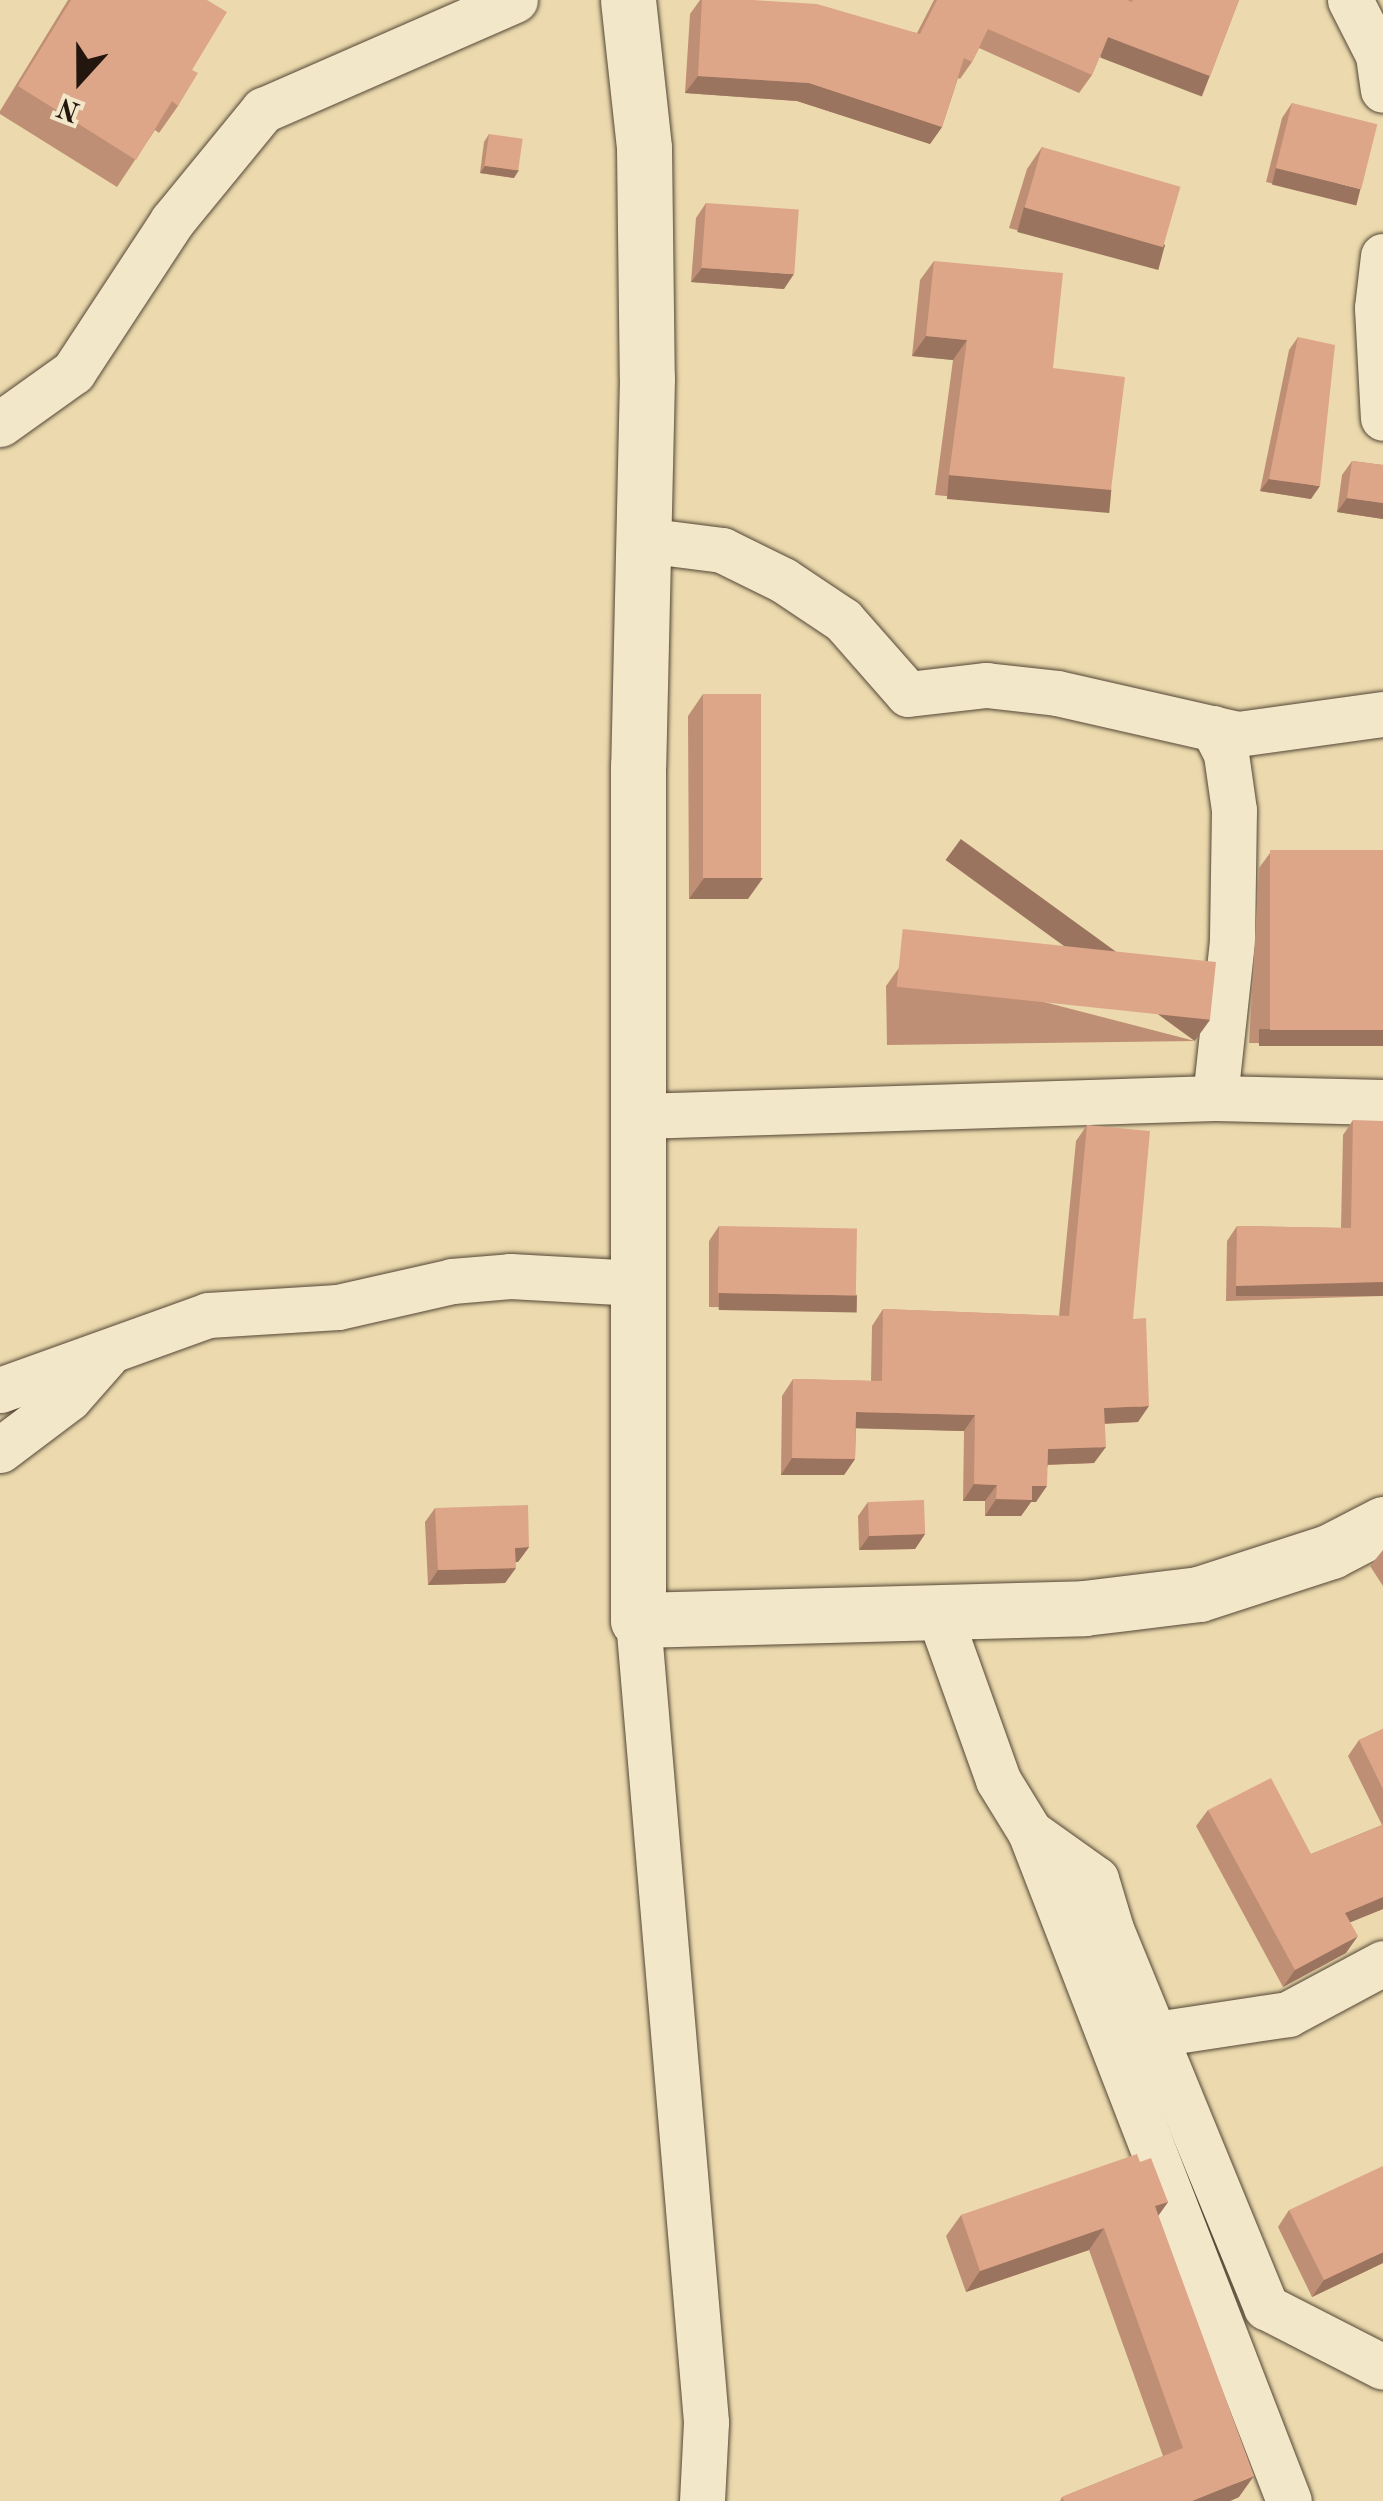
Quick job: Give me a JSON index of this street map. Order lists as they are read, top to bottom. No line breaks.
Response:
{"north":"bottom"}
